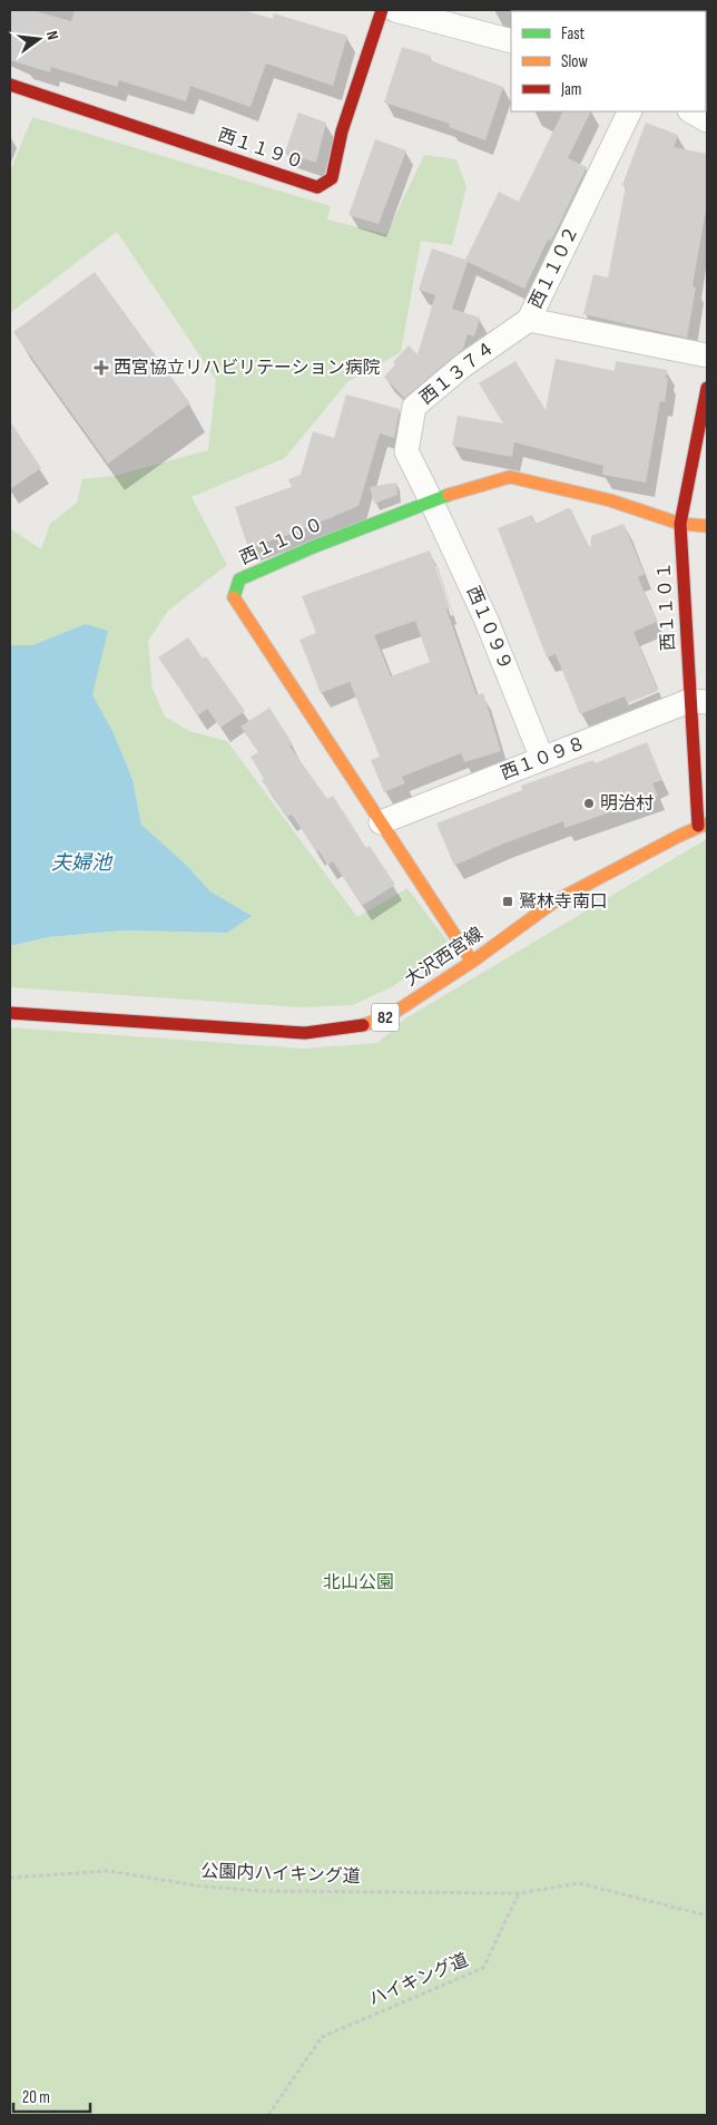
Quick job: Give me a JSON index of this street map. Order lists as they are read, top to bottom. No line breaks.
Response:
{"streets":{"street":["西１１９０","西１１０２","西１３７４","西１１００","西１１０１","西１０９９","西１０９８","大沢西宮線","82"],"path":["公園内ハイキング道","ハイキング道"]},"crossings":[["西１１０２","西１３７４"],["西１３７４","西１１００"],["西１３７４","西１０９９"],["西１１００","西１１０１"],["西１１００","西１０９９"],["西１１００","西１０９８"],["西１１００","大沢西宮線"],["西１１０１","西１０９８"],["西１１０１","大沢西宮線"],["西１０９９","西１０９８"],["公園内ハイキング道","ハイキング道"]],"water":["夫婦池"],"parks":["北山公園"],"places":{"health":["西宮協立リハビリテーション病院"],"other":["明治村"],"transit":["鷲林寺南口"]},"legend":["Fast","Slow","Jam"],"scale_bar":"20 m","north":"right"}
